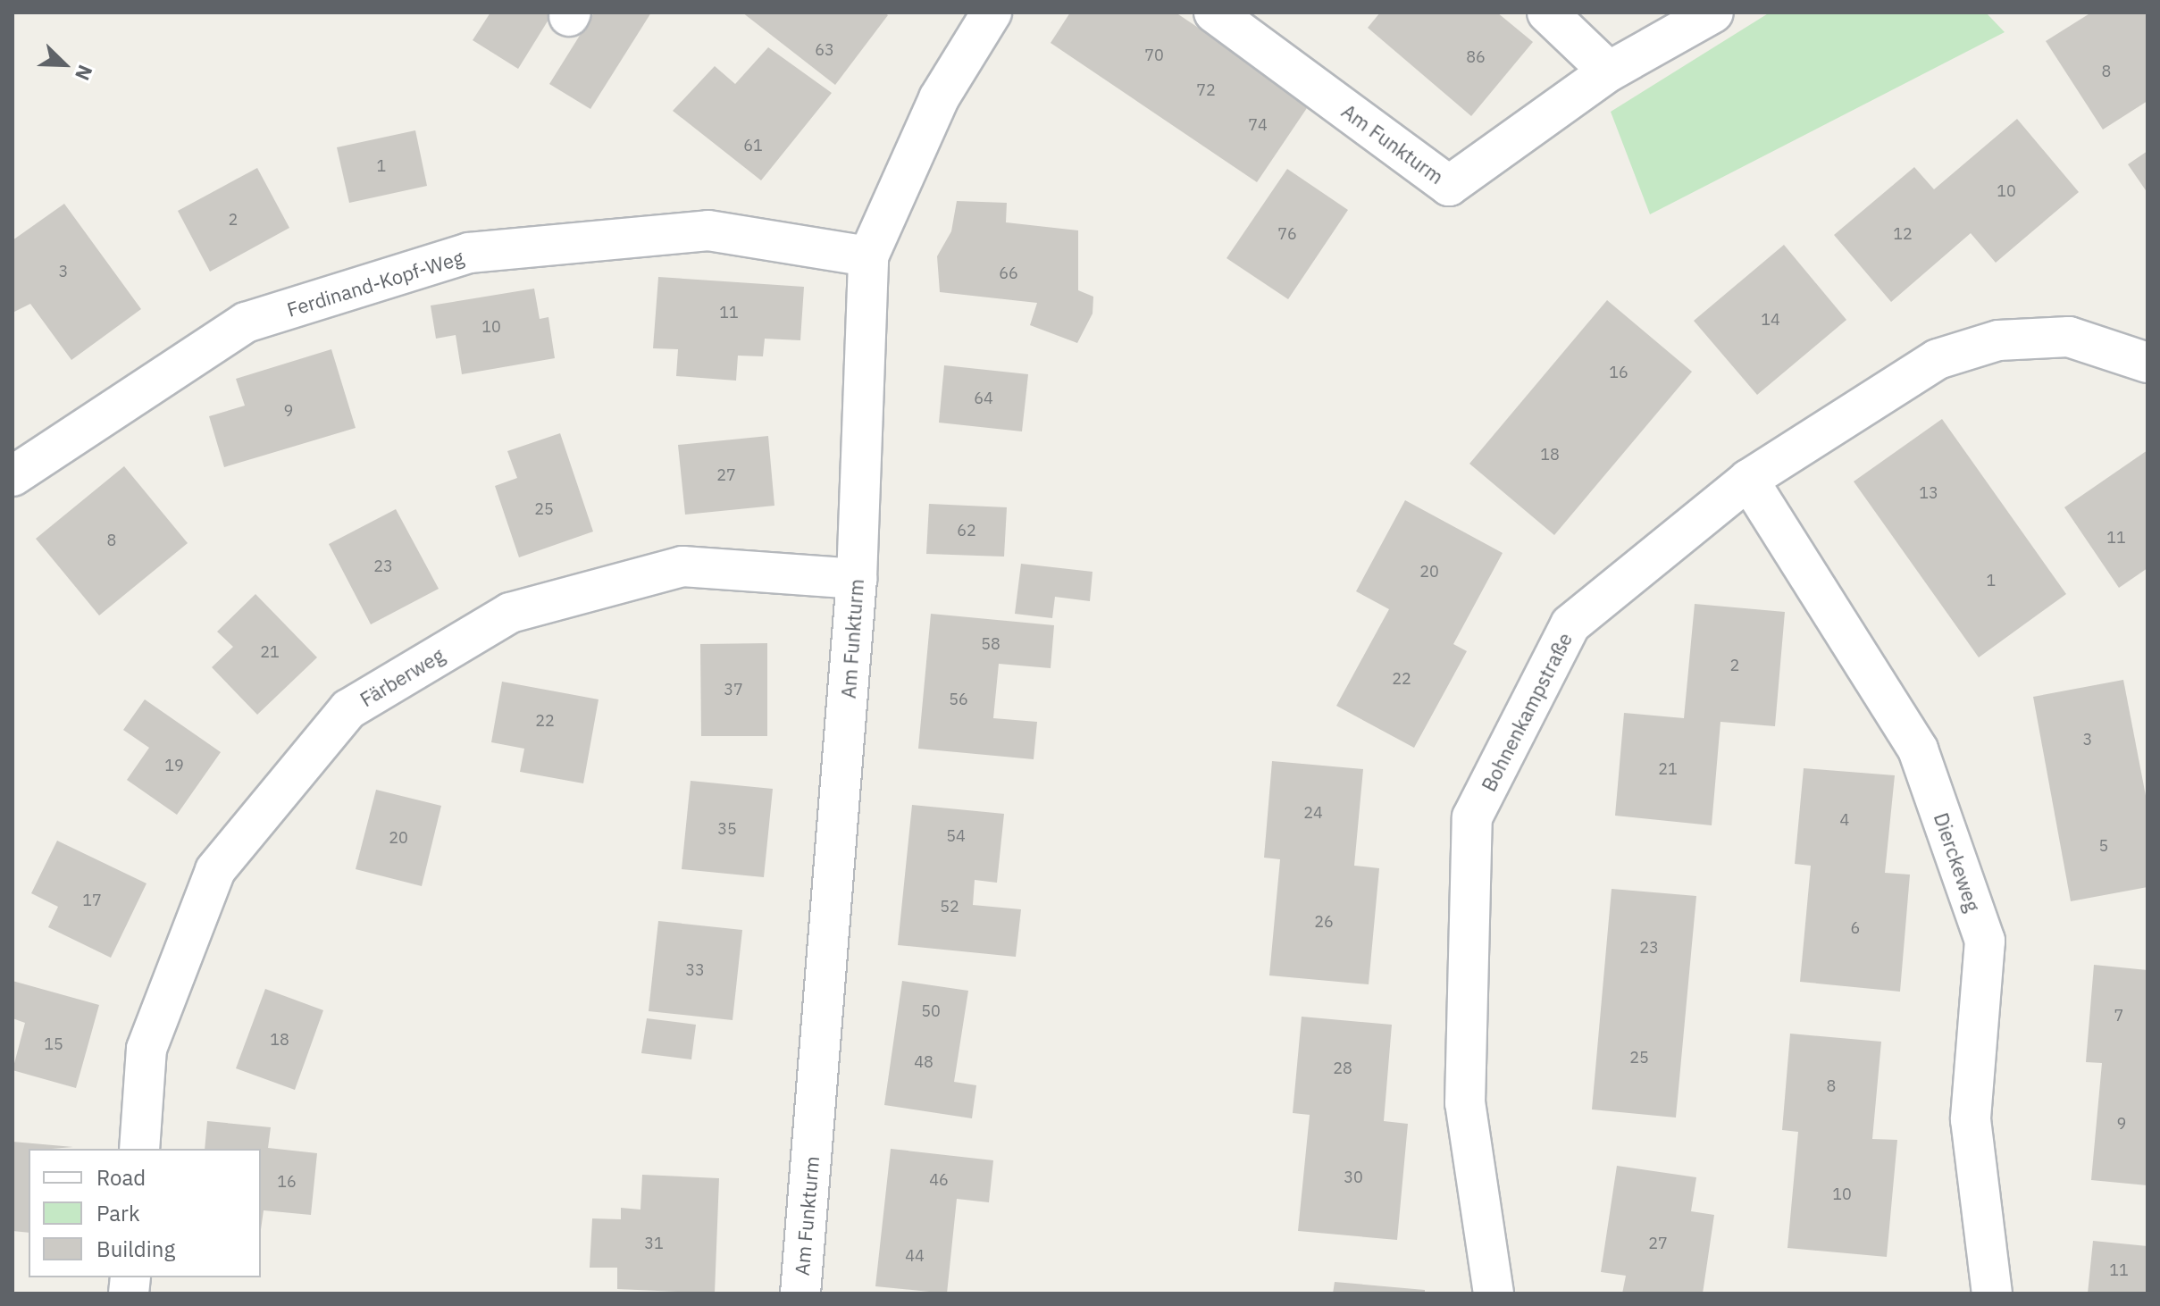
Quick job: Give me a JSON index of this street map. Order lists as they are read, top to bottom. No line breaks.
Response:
{"streets":{"street":["Am Funkturm","Ferdinand-Kopf-Weg","Färberweg","Bohnenkampstraße","Dierckeweg"]},"crossings":[["Am Funkturm","Ferdinand-Kopf-Weg"],["Am Funkturm","Färberweg"],["Bohnenkampstraße","Dierckeweg"]],"house_numbers":["63","70","86","8","72","74","61","1","10","2","76","12","3","66","11","14","10","16","64","9","18","27","13","25","62","11","8","23","20","1","58","21","2","22","37","56","22","3","19","21","24","4","35","54","20","5","17","52","26","6","23","33","50","7","18","15","25","48","28","8","9","30","46","16","10","31","27","44","11"],"legend":["Road","Park","Building"],"north":"bottom right"}
